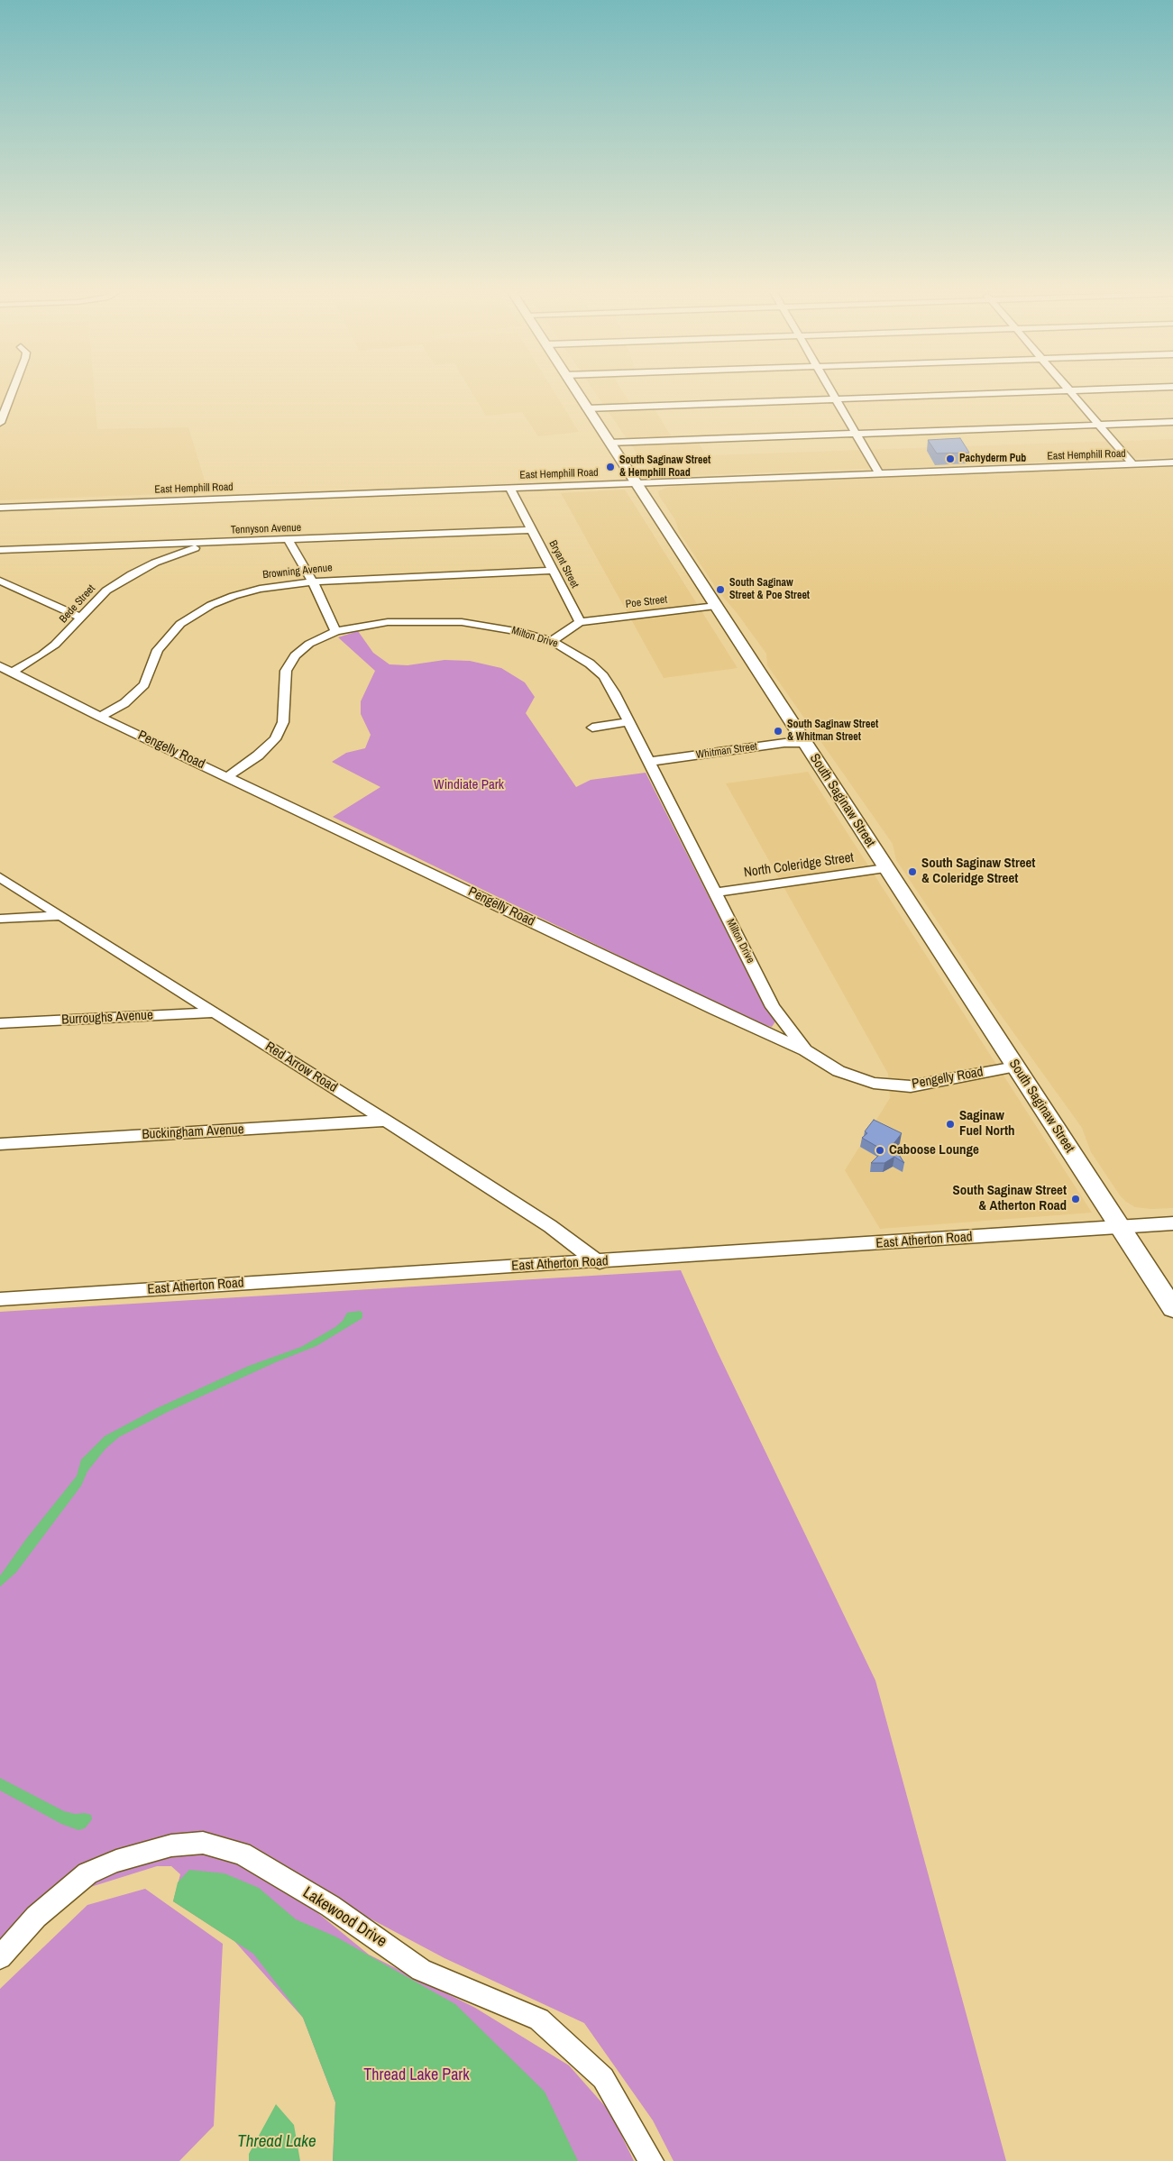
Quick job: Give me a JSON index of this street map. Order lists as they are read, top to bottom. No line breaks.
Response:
{"streets":{"main road":["South Saginaw Street"],"street":["East Hemphill Road","Tennyson Avenue","Bryant Street","Browning Avenue","Poe Street","Bede Street","Milton Drive","Pengelly Road","Whitman Street","North Coleridge Street","Burroughs Avenue","Red Arrow Road","Buckingham Avenue","East Atherton Road","Lakewood Drive"]},"crossings":[["East Hemphill Road","Bryant Street"],["East Hemphill Road","South Saginaw Street"],["Tennyson Avenue","Bryant Street"],["Tennyson Avenue","Bede Street"],["Bryant Street","Browning Avenue"],["Bryant Street","Poe Street"],["Browning Avenue","Pengelly Road"],["Poe Street","South Saginaw Street"],["Bede Street","Pengelly Road"],["Milton Drive","Pengelly Road"],["Milton Drive","Whitman Street"],["Milton Drive","North Coleridge Street"],["Pengelly Road","South Saginaw Street"],["Whitman Street","South Saginaw Street"],["South Saginaw Street","North Coleridge Street"],["South Saginaw Street","East Atherton Road"],["Burroughs Avenue","Red Arrow Road"],["Red Arrow Road","Buckingham Avenue"],["Red Arrow Road","East Atherton Road"]],"water":["Thread Lake"],"parks":["Windiate Park","Thread Lake Park"],"places":["Pachyderm Pub","South Saginaw Street & Hemphill Road","South Saginaw Street & Poe Street","South Saginaw Street & Whitman Street","South Saginaw Street & Coleridge Street","Saginaw Fuel North","Caboose Lounge","South Saginaw Street & Atherton Road"]}
